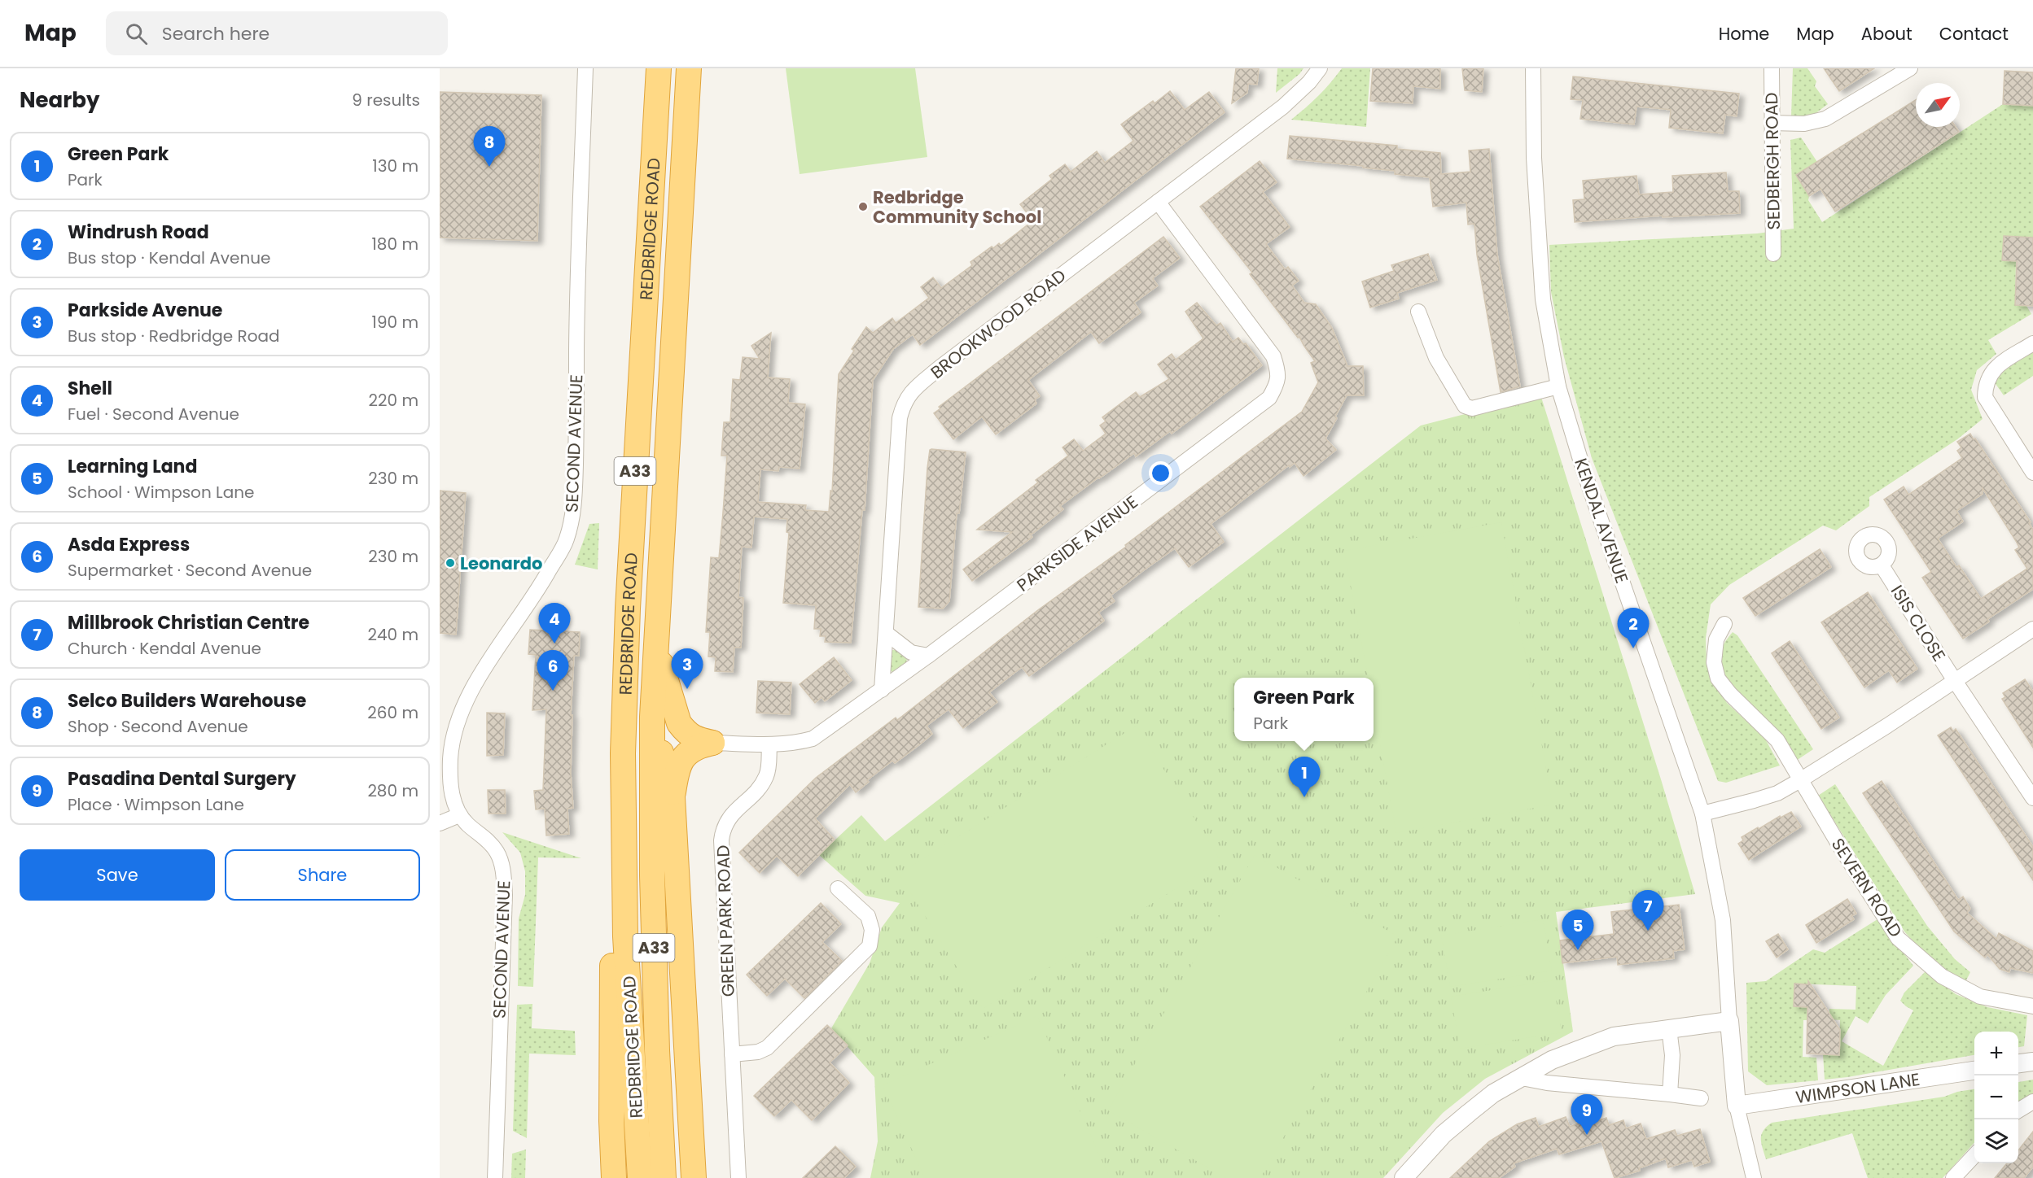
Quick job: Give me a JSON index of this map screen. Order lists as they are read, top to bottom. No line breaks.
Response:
{"streets":{"highway":["REDBRIDGE ROAD","A33"],"street":["SEDBERGH ROAD","BROOKWOOD ROAD","SECOND AVENUE","KENDAL AVENUE","PARKSIDE AVENUE","ISIS CLOSE","SEVERN ROAD","GREEN PARK ROAD","WIMPSON LANE"]},"crossings":[["REDBRIDGE ROAD","A33"],["BROOKWOOD ROAD","PARKSIDE AVENUE"],["PARKSIDE AVENUE","GREEN PARK ROAD"]],"places":["Redbridge Community School","Leonardo"],"north":"top right","page":{"header":"Map","search":"Search here","nav":["Home","Map","About","Contact"],"heading":["Nearby","9 results"],"pins":["8","4","2","3","6","1","7","5","9"],"list":[{"mark":"1","name":"Green Park","note":"Park","value":"130 m"},{"mark":"2","name":"Windrush Road","note":"Bus stop · Kendal Avenue","value":"180 m"},{"mark":"3","name":"Parkside Avenue","note":"Bus stop · Redbridge Road","value":"190 m"},{"mark":"4","name":"Shell","note":"Fuel · Second Avenue","value":"220 m"},{"mark":"5","name":"Learning Land","note":"School · Wimpson Lane","value":"230 m"},{"mark":"6","name":"Asda Express","note":"Supermarket · Second Avenue","value":"230 m"},{"mark":"7","name":"Millbrook Christian Centre","note":"Church · Kendal Avenue","value":"240 m"},{"mark":"8","name":"Selco Builders Warehouse","note":"Shop · Second Avenue","value":"260 m"},{"mark":"9","name":"Pasadina Dental Surgery","note":"Place · Wimpson Lane","value":"280 m"}],"popup":["Green Park","Park"],"buttons":["Save","Share"],"map_buttons":["+","−"]}}
